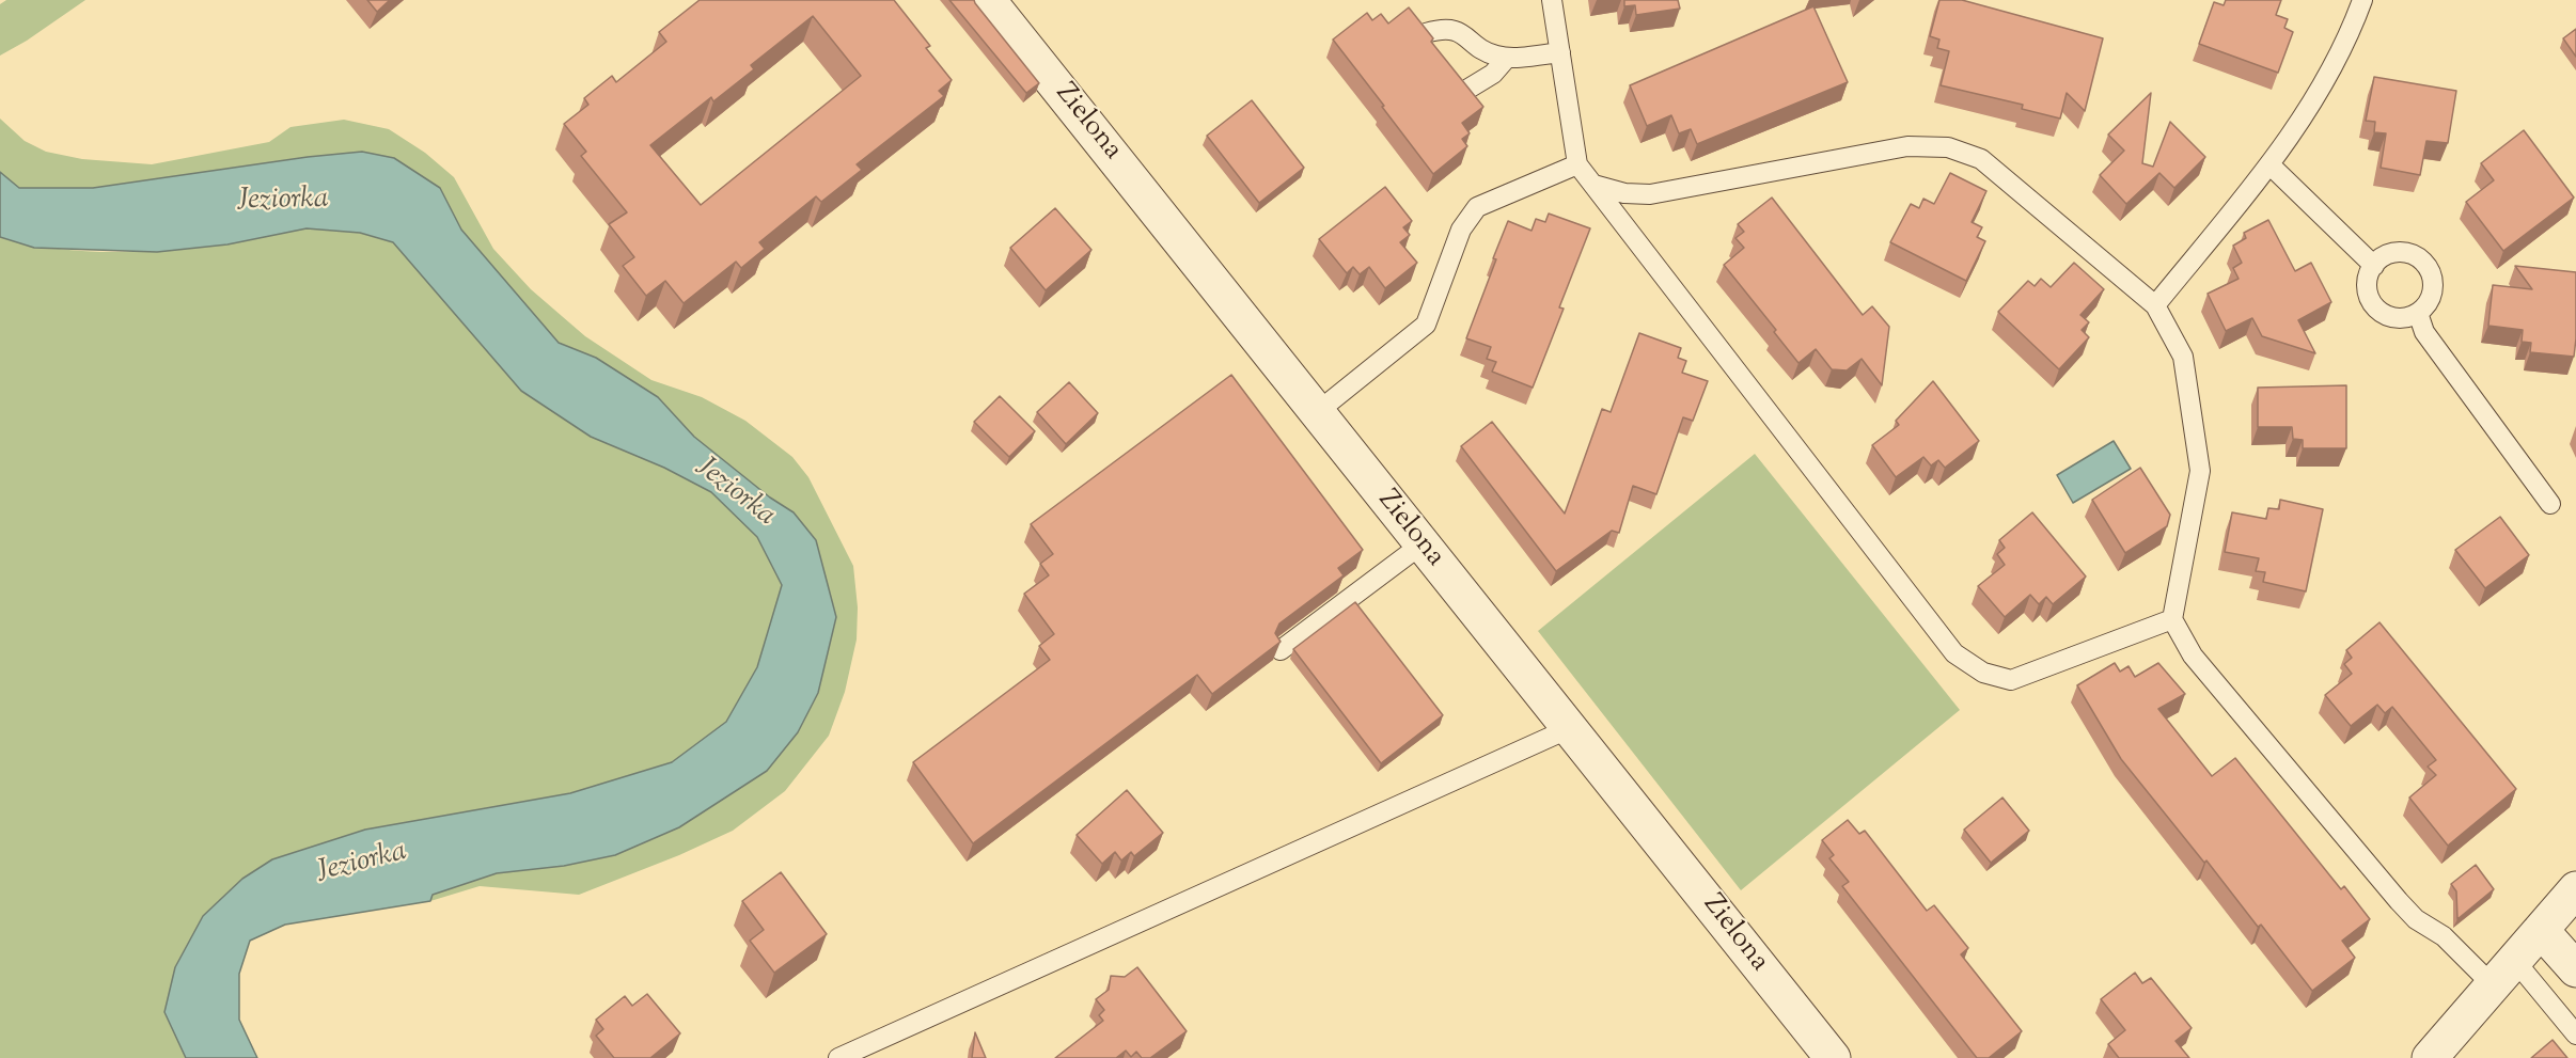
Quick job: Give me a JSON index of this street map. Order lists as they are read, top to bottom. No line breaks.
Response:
{"streets":{"street":["Zielona"]},"water":["Jeziorka"]}
